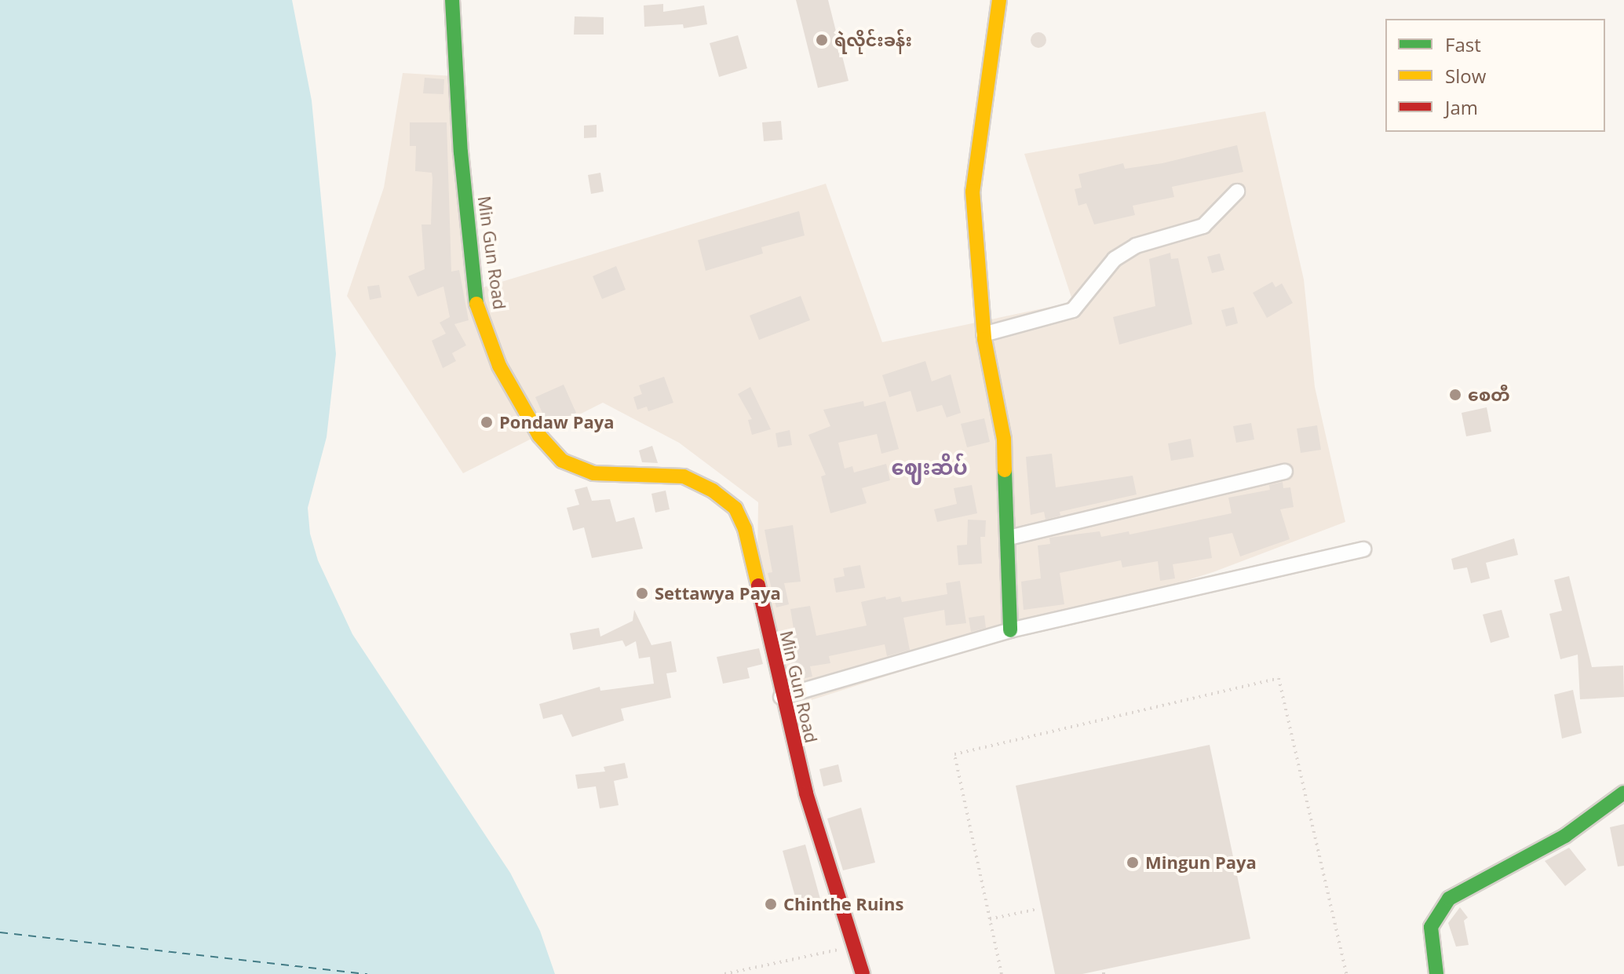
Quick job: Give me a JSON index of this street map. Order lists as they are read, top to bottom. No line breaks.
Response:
{"streets":{"street":["Min Gun Road"]},"districts":["ဈေးဆိပ်"],"places":["ရဲလိုင်းခန်း","စေတီ","Pondaw Paya","Settawya Paya","Mingun Paya","Chinthe Ruins"],"legend":["Fast","Slow","Jam"]}
